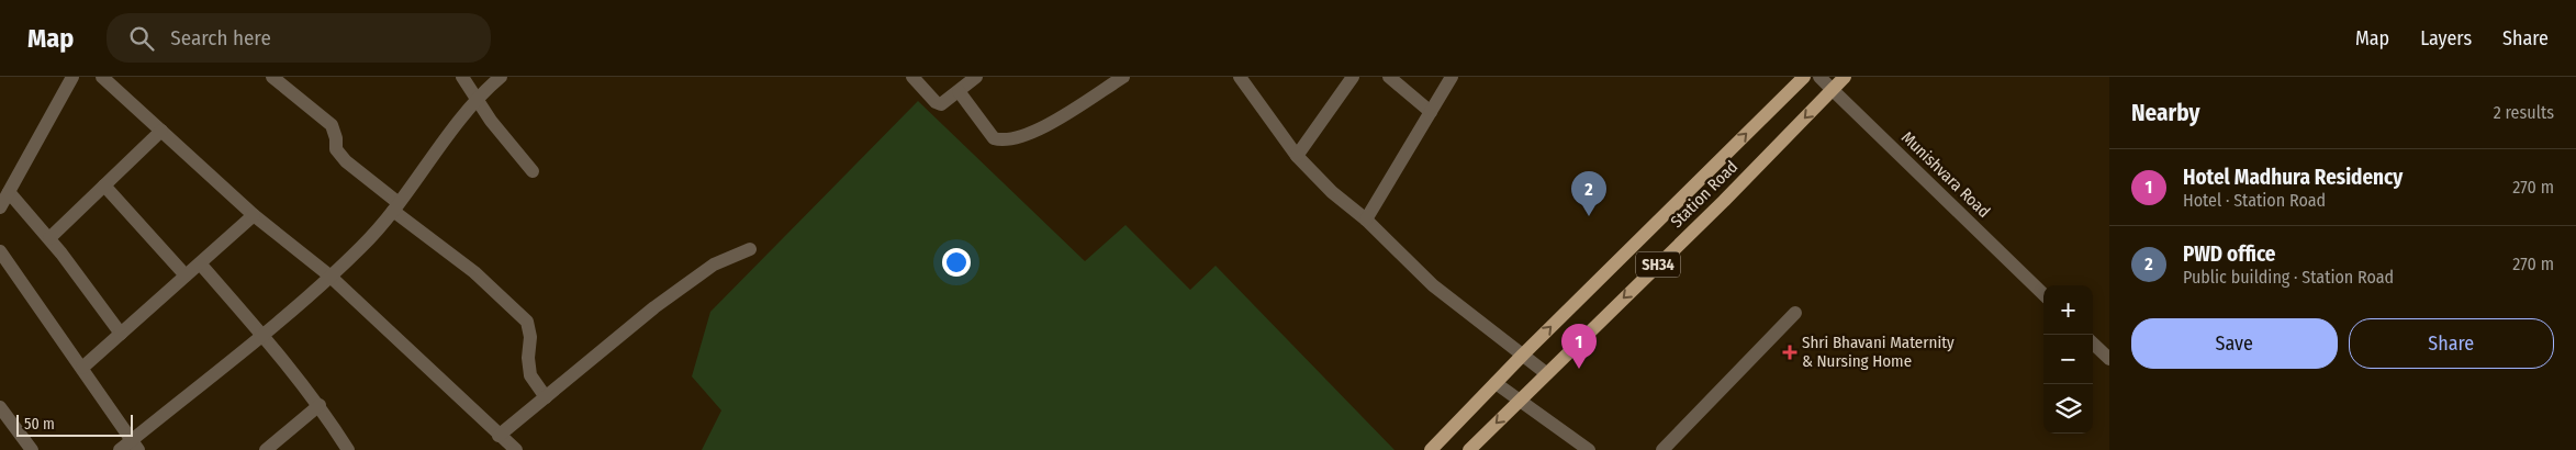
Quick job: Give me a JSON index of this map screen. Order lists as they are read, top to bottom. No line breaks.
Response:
{"streets":{"main road":["Station Road","SH34"],"street":["Munishvara Road"]},"crossings":[["Munishvara Road","Station Road"]],"places":{"health":["Shri Bhavani Maternity & Nursing Home"]},"scale_bar":"50 m","page":{"header":"Map","search":"Search here","nav":["Map","Layers","Share"],"heading":["Nearby","2 results"],"list":[{"mark":"1","name":"Hotel Madhura Residency","note":"Hotel · Station Road","value":"270 m"},{"mark":"2","name":"PWD office","note":"Public building · Station Road","value":"270 m"}],"pins":["2","1"],"map_buttons":["+","−"],"buttons":["Save","Share"],"scale":"50 m"}}
